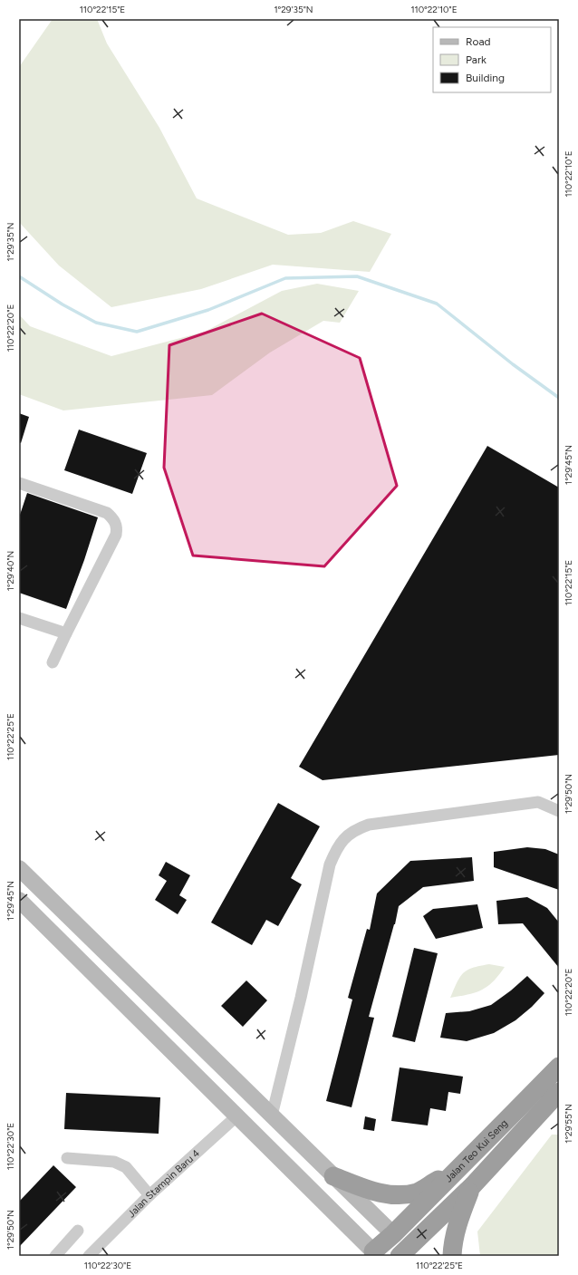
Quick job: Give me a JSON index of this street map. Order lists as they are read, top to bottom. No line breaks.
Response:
{"streets":{"highway":["Jalan Teo Kui Seng"],"street":["Jalan Stampin Baru 4"]},"legend":["Road","Park","Building"],"coordinates":["110°22'15\"E","1°29'35\"N","110°22'10\"E","110°22'20\"E","1°29'45\"N","1°29'40\"N","110°22'25\"E","1°29'50\"N","1°29'55\"N","110°22'30\"E"]}
